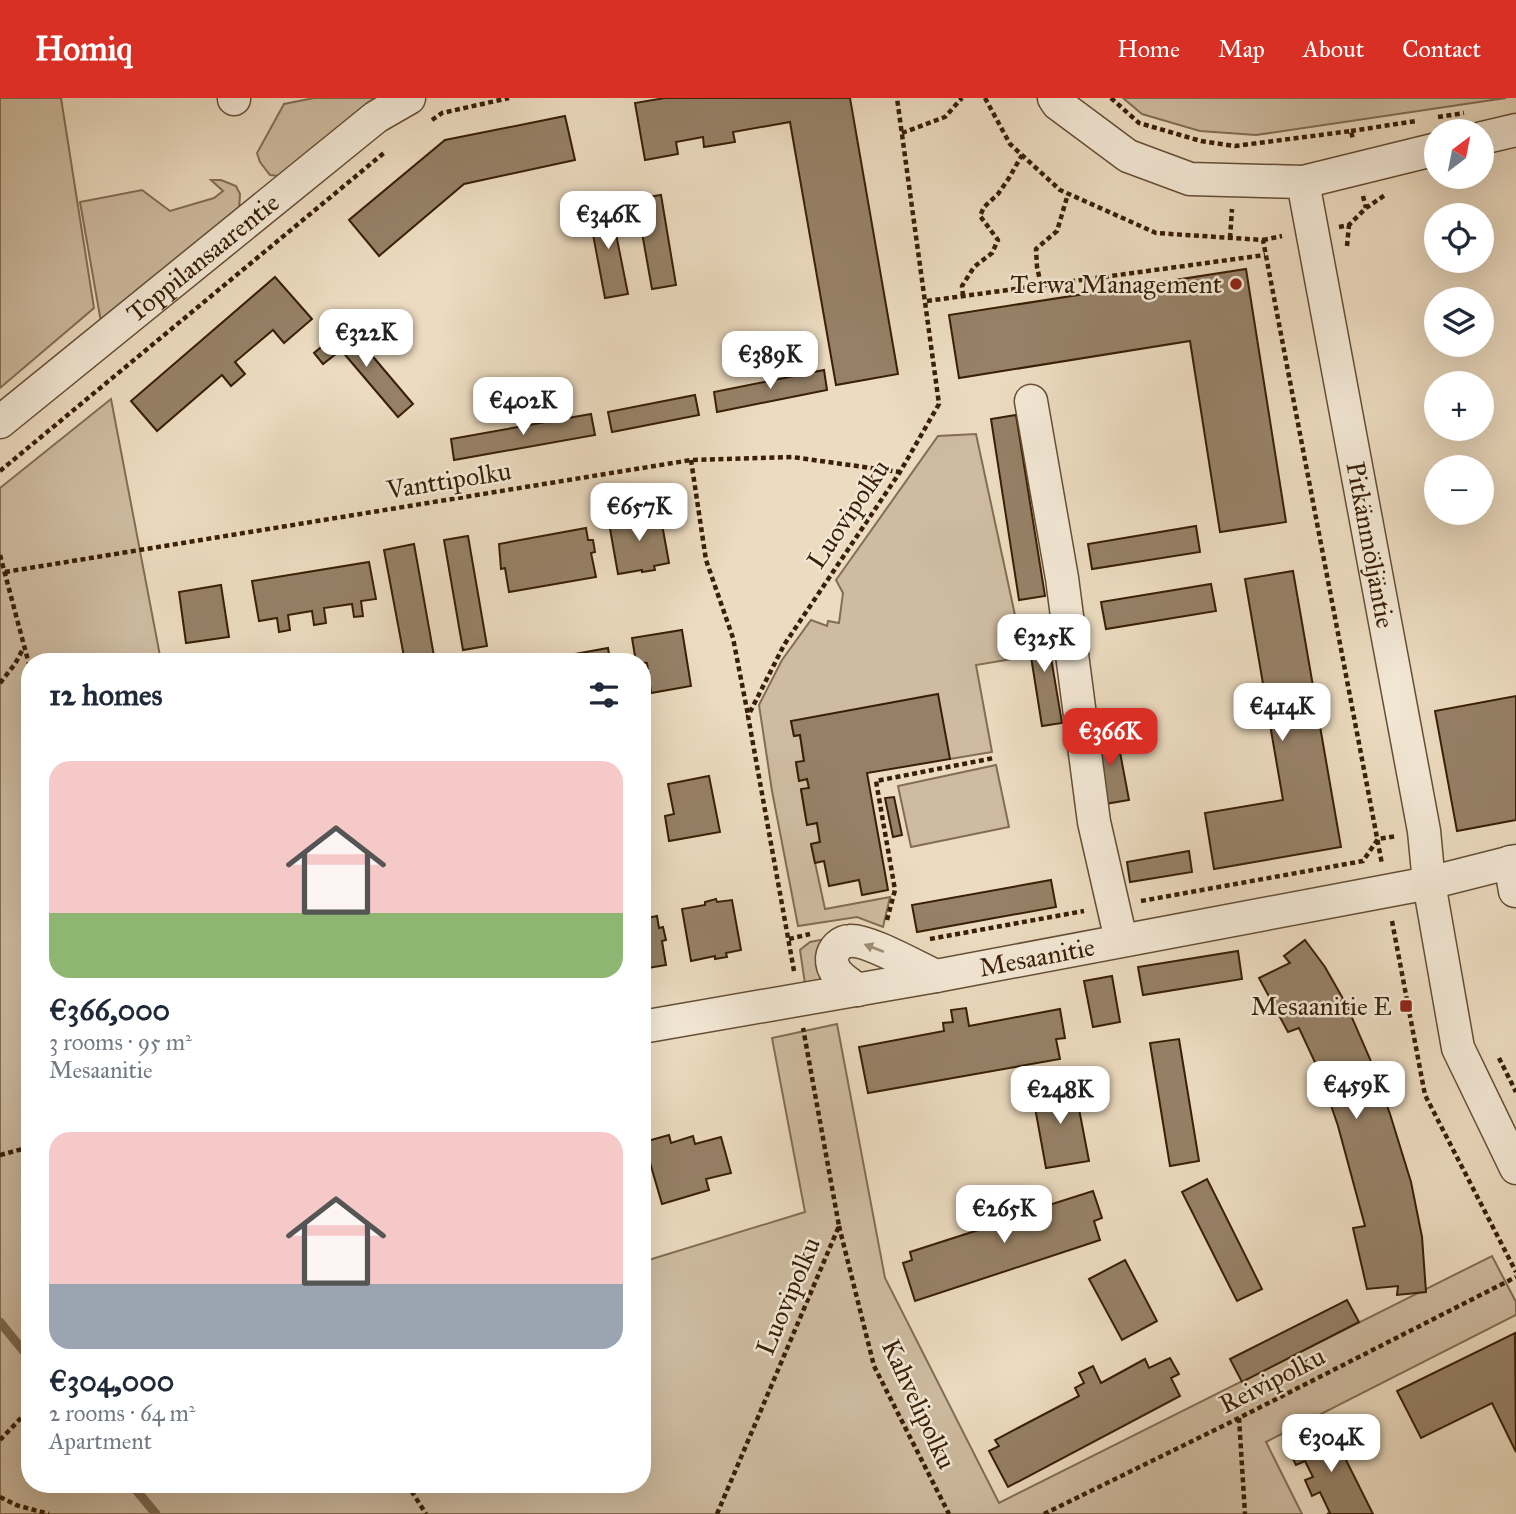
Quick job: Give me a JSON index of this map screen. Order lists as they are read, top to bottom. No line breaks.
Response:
{"streets":{"street":["Toppilansaarentie","Pitkänmöljäntie","Mesaanitie"],"path":["Vanttipolku","Luovipolku","Reivipolku","Kahvelipolku"]},"crossings":[["Vanttipolku","Luovipolku"],["Luovipolku","Mesaanitie"],["Luovipolku","Kahvelipolku"],["Pitkänmöljäntie","Mesaanitie"]],"places":{"other":["Terwa Management"],"transit":["Mesaanitie E"]},"north":"top right","page":{"header":"Homiq","nav":["Home","Map","About","Contact"],"map_buttons":["+","−"],"price":["€346K","€322K","€389K","€402K","€657K","€325K","€414K","€366K","€459K","€248K","€265K","€304K"],"heading":"12 homes","list":[{"name":"€366,000","note":"3 rooms · 95 m² · Mesaanitie"},{"name":"€304,000","note":"2 rooms · 64 m² · Apartment"}]}}
